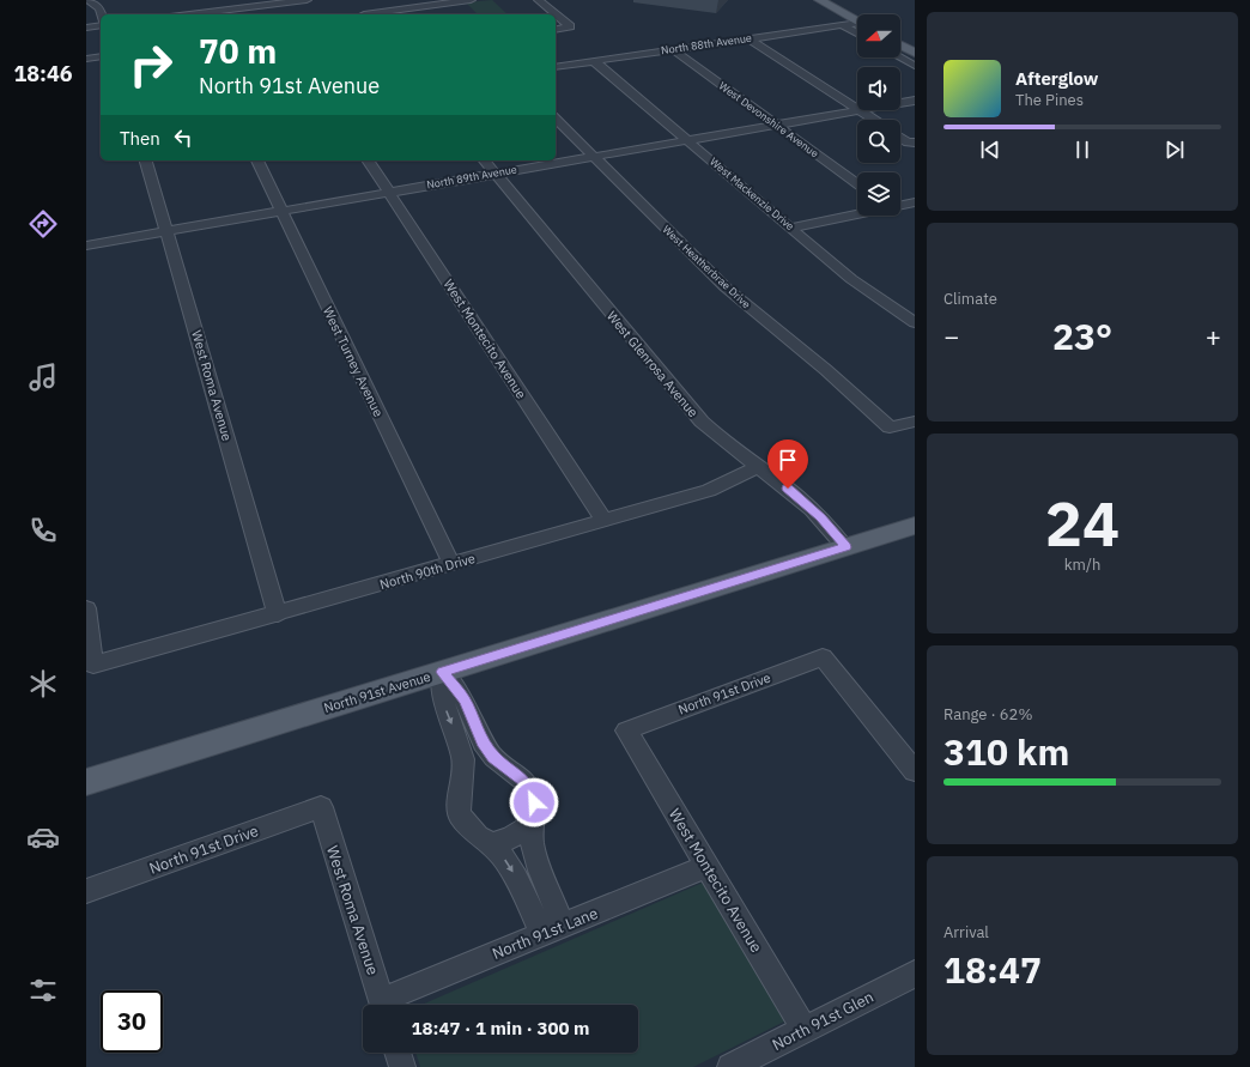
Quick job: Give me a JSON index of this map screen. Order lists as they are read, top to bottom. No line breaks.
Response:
{"streets":{"main road":["North 91st Avenue"],"street":["North 88th Avenue","West Devonshire Avenue","North 89th Avenue","West Mackenzie Drive","West Heatherbrae Drive","West Montecito Avenue","West Turney Avenue","West Glenrosa Avenue","West Roma Avenue","North 90th Drive","North 91st Drive","North 91st Lane","North 91st Glen"]},"crossings":[["North 88th Avenue","West Devonshire Avenue"],["North 88th Avenue","West Mackenzie Drive"],["West Devonshire Avenue","North 89th Avenue"],["North 89th Avenue","West Mackenzie Drive"],["North 89th Avenue","West Heatherbrae Drive"],["North 89th Avenue","West Montecito Avenue"],["North 89th Avenue","West Turney Avenue"],["North 89th Avenue","West Glenrosa Avenue"],["North 89th Avenue","West Roma Avenue"],["West Montecito Avenue","North 90th Drive"],["West Montecito Avenue","North 91st Drive"],["West Montecito Avenue","North 91st Lane"],["West Montecito Avenue","North 91st Glen"],["West Turney Avenue","North 90th Drive"],["West Glenrosa Avenue","North 90th Drive"],["West Glenrosa Avenue","North 91st Avenue"],["West Roma Avenue","North 90th Drive"],["West Roma Avenue","North 91st Drive"]],"north":"left","page":{"tabs":"18:46","turn":["70 m","North 91st Avenue"],"song":["Afterglow","The Pines"],"then":"Then","tile":["Climate",["24","km/h"],["Range · 62%","310 km"],["Arrival","18:47"]],"heat":["−","23°","+"],"limit":"30","trip":"18:47 · 1 min · 300 m"}}
